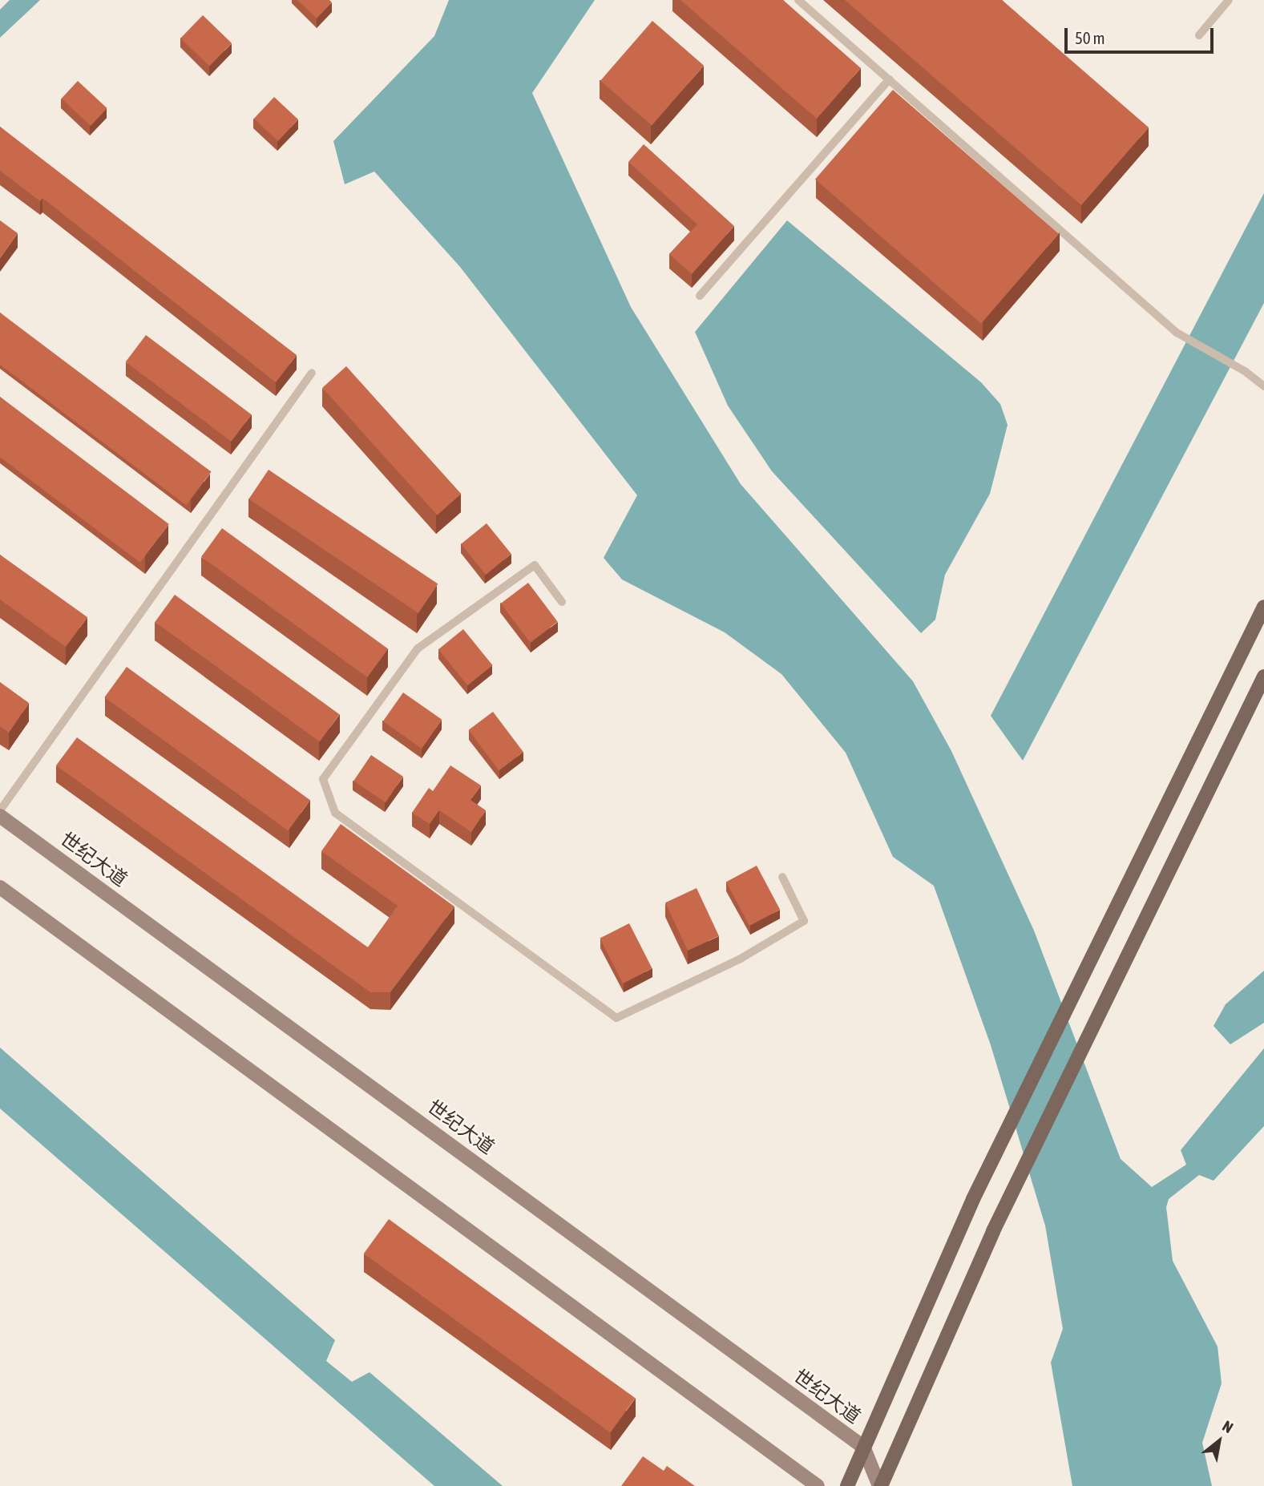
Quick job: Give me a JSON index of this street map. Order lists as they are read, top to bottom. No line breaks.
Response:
{"streets":{"main road":["世纪大道"]},"scale_bar":"50 m","north":"top right"}
